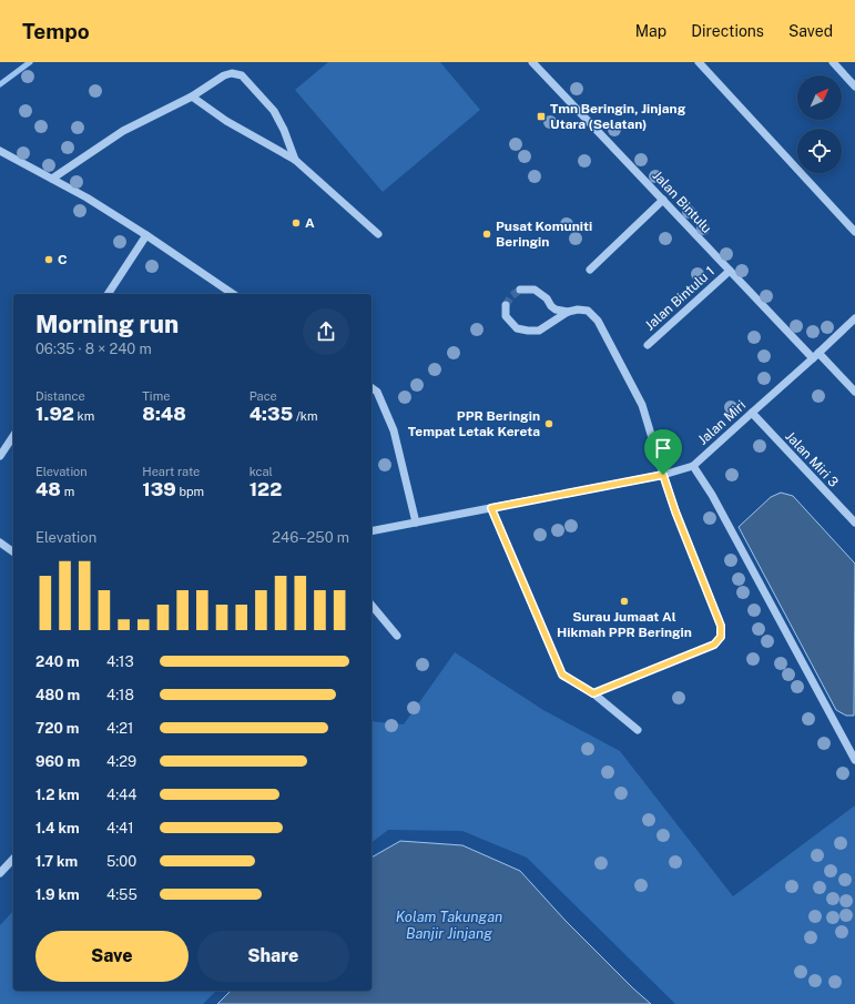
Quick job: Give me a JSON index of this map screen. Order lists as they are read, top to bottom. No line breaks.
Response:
{"streets":{"street":["Jalan Bintulu","Jalan Bintulu 1","Jalan Miri","Jalan Miri 3"]},"crossings":[["Jalan Bintulu","Jalan Bintulu 1"],["Jalan Bintulu","Jalan Miri"],["Jalan Miri","Jalan Miri 3"]],"water":["Kolam Takungan Banjir Jinjang"],"places":{"transit":["Tmn Beringin, Jinjang Utara (Selatan)"],"other":["A","Pusat Komuniti Beringin","C","PPR Beringin Tempat Letak Kereta","Surau Jumaat Al Hikmah PPR Beringin"]},"north":"top right","page":{"header":"Tempo","nav":["Map","Directions","Saved"],"heading":["Morning run","06:35 · 8 × 240 m"],"stats":[["Distance","1.92 km"],["Time","8:48"],["Pace","4:35 /km"],["Elevation","48 m"],["Heart rate","139 bpm"],["kcal","122"]],"chart":["Elevation","246–250 m"],"list":[{"name":"240 m","note":"4:13"},{"name":"480 m","note":"4:18"},{"name":"720 m","note":"4:21"},{"name":"960 m","note":"4:29"},{"name":"1.2 km","note":"4:44"},{"name":"1.4 km","note":"4:41"},{"name":"1.7 km","note":"5:00"},{"name":"1.9 km","note":"4:55"}],"buttons":["Save","Share"]}}
